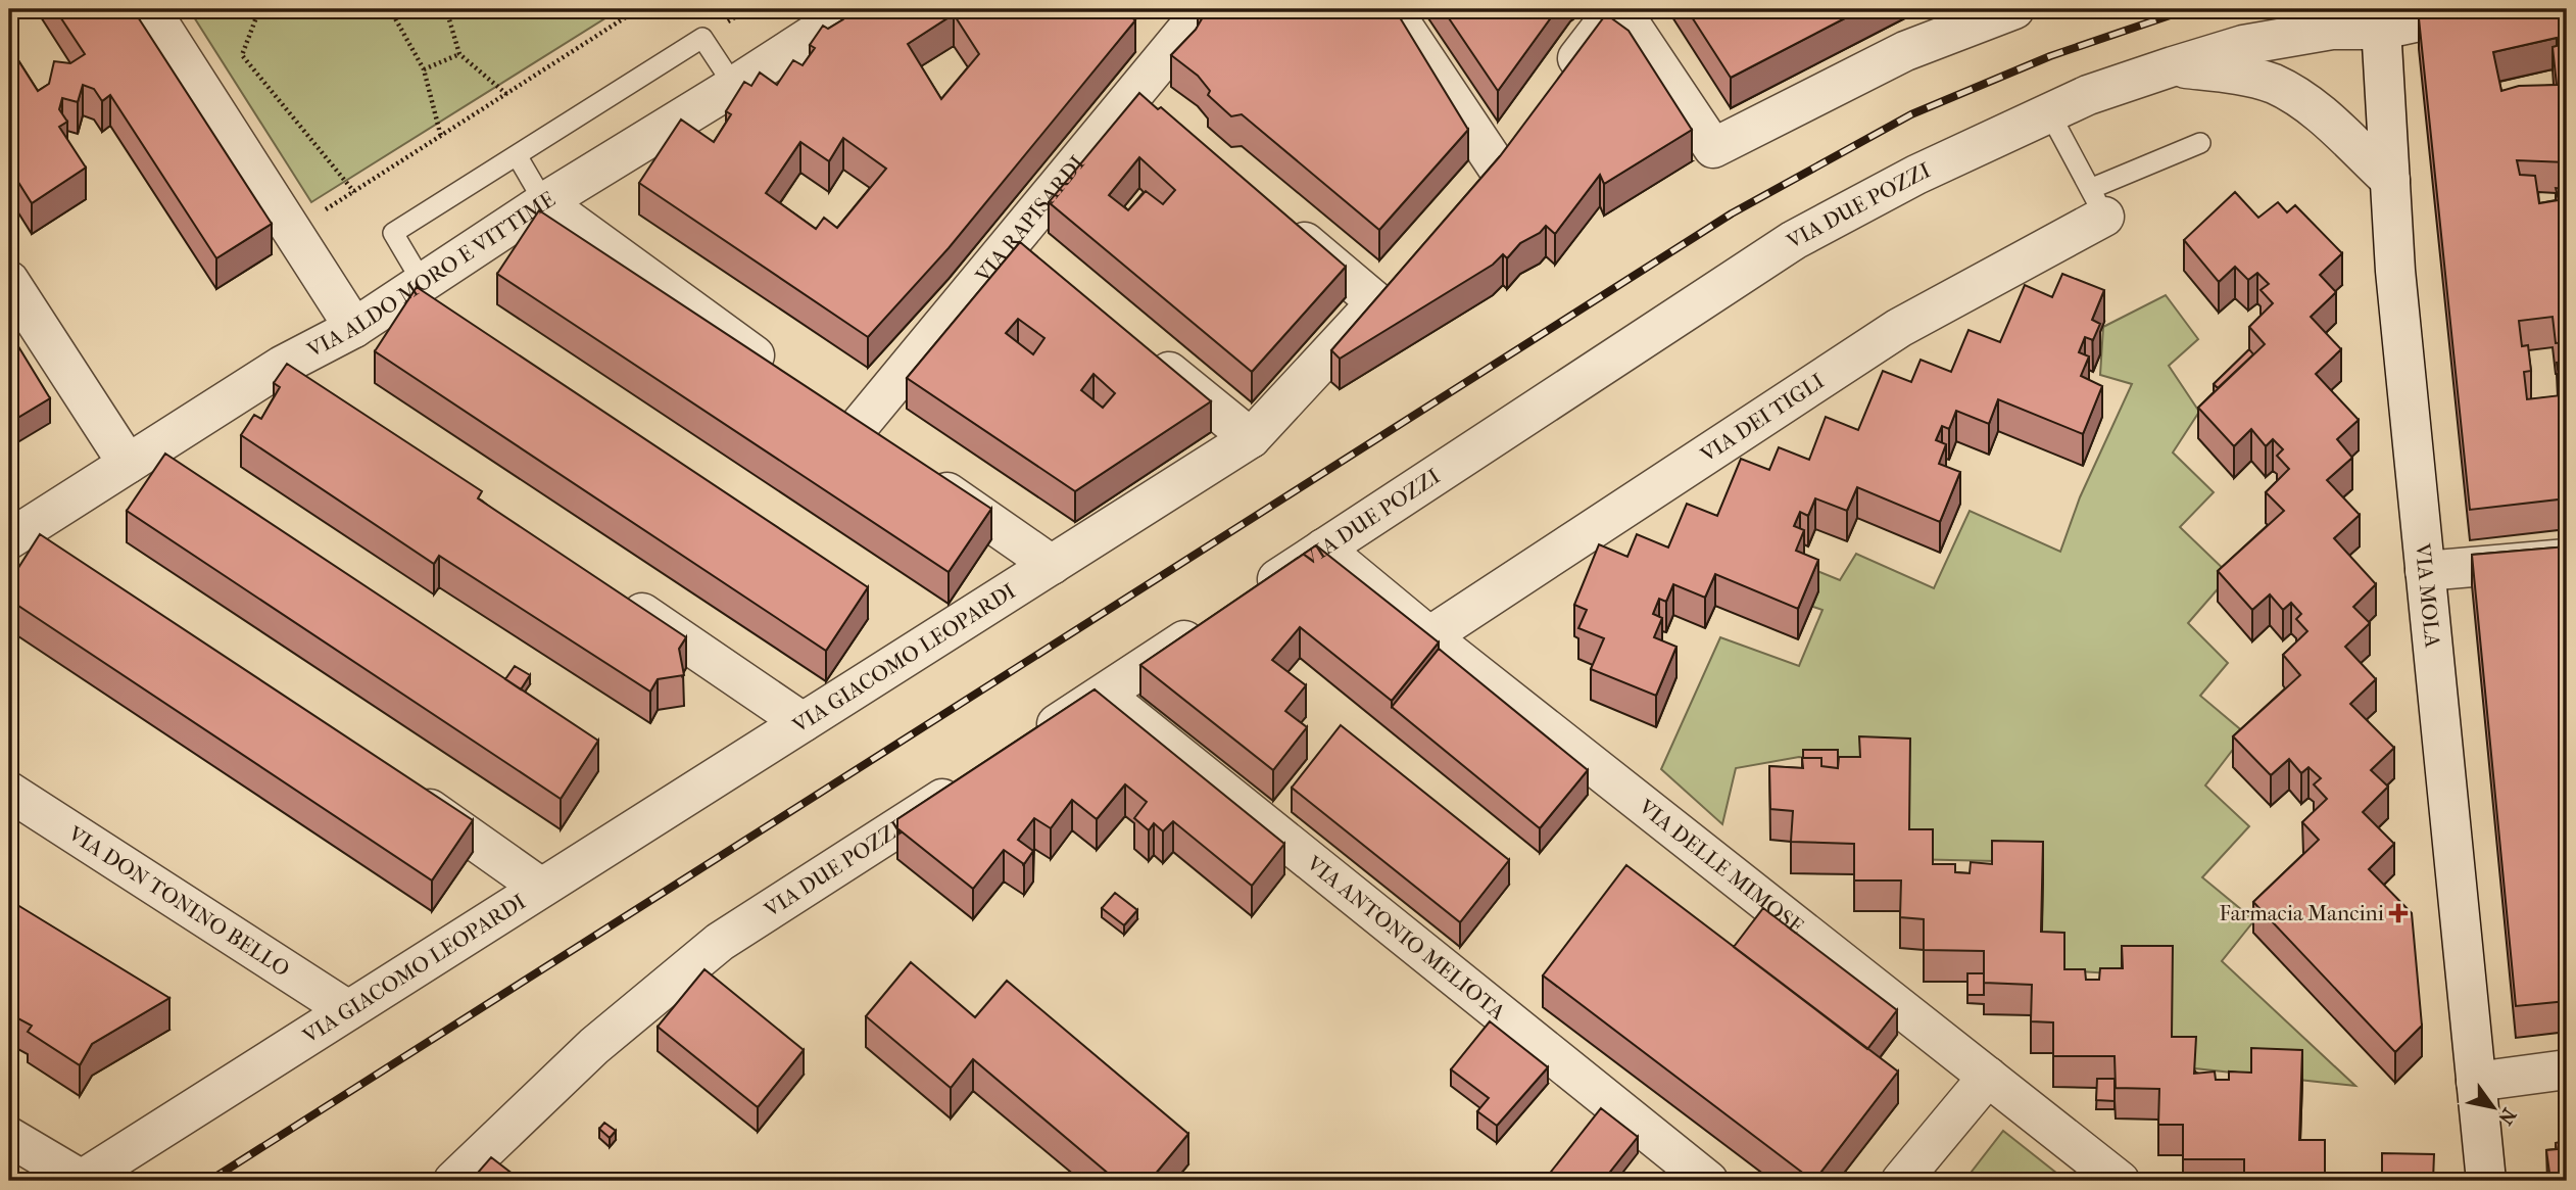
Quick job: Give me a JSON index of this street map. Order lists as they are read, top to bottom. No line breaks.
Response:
{"streets":{"street":["VIA DUE POZZI","VIA RAPISARDI","VIA ALDO MORO E VITTIME","VIA DEI TIGLI","VIA MOLA","VIA GIACOMO LEOPARDI","VIA DELLE MIMOSE","VIA DON TONINO BELLO","VIA ANTONIO MELIOTA"]},"crossings":[["VIA DUE POZZI","VIA MOLA"],["VIA DUE POZZI","VIA DELLE MIMOSE"],["VIA DUE POZZI","VIA ANTONIO MELIOTA"],["VIA RAPISARDI","VIA GIACOMO LEOPARDI"],["VIA DEI TIGLI","VIA DELLE MIMOSE"],["VIA GIACOMO LEOPARDI","VIA DON TONINO BELLO"]],"places":{"health":["Farmacia Mancini"]},"north":"bottom right"}
